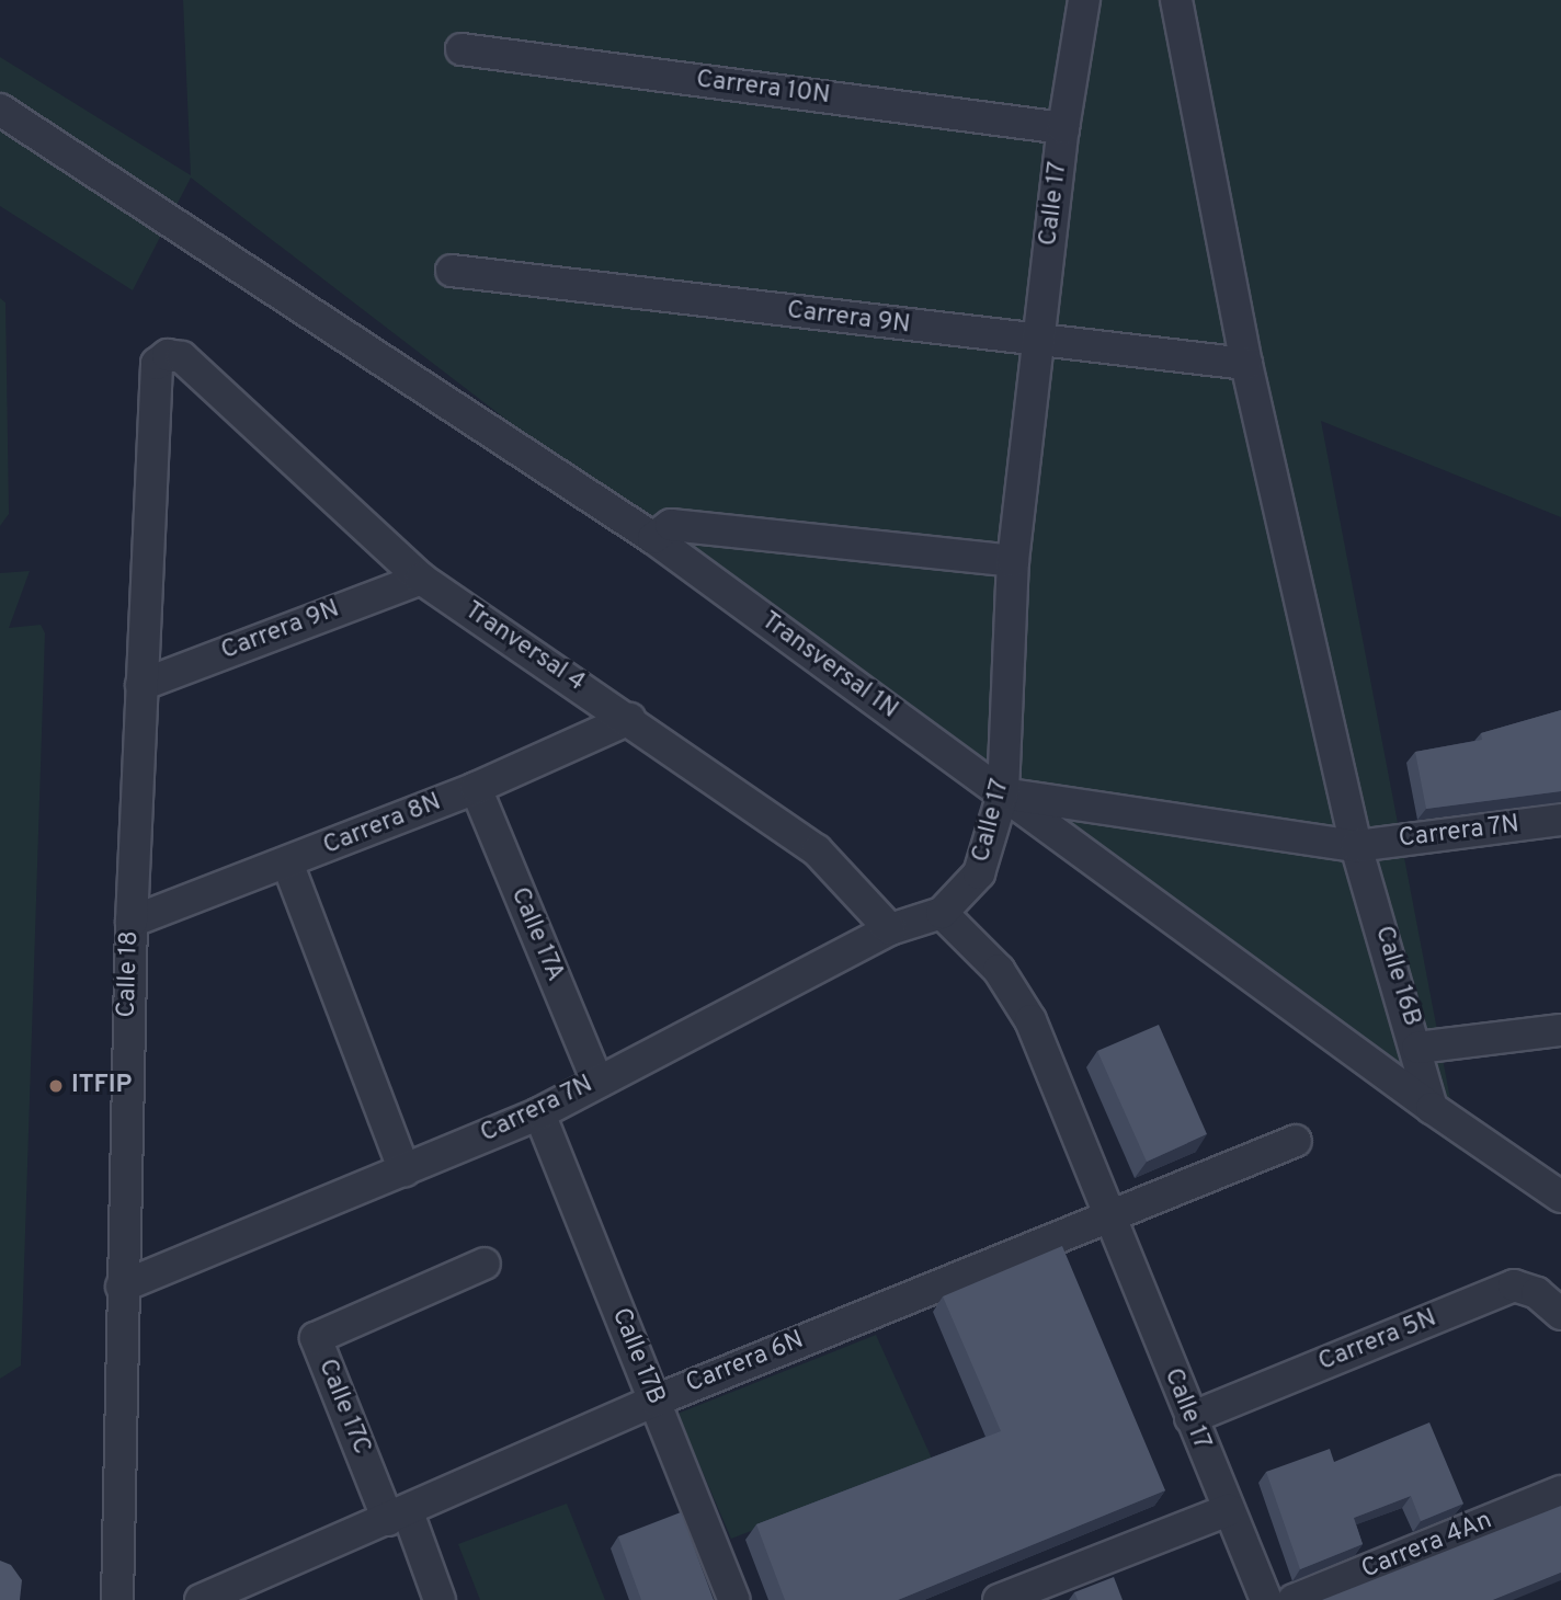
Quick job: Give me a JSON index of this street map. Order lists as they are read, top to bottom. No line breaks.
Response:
{"streets":{"street":["Carrera 10N","Calle 17","Carrera 9N","Tranversal 4","Transversal 1N","Carrera 8N","Carrera 7N","Calle 17A","Calle 18","Calle 16B","Carrera 5N","Calle 17B","Carrera 6N","Calle 17C","Carrera 4An"]},"crossings":[["Carrera 10N","Calle 17"],["Calle 17","Carrera 9N"],["Calle 17","Transversal 1N"],["Calle 17","Carrera 7N"],["Calle 17","Carrera 5N"],["Calle 17","Carrera 6N"],["Carrera 9N","Tranversal 4"],["Carrera 9N","Calle 18"],["Carrera 9N","Calle 16B"],["Tranversal 4","Carrera 8N"],["Tranversal 4","Carrera 7N"],["Tranversal 4","Calle 18"],["Transversal 1N","Carrera 7N"],["Transversal 1N","Calle 16B"],["Carrera 8N","Calle 17A"],["Carrera 8N","Calle 18"],["Carrera 7N","Calle 17A"],["Carrera 7N","Calle 18"],["Carrera 7N","Calle 16B"],["Carrera 7N","Calle 17B"],["Calle 17B","Carrera 6N"],["Carrera 6N","Calle 17C"]],"places":["ITFIP"]}
